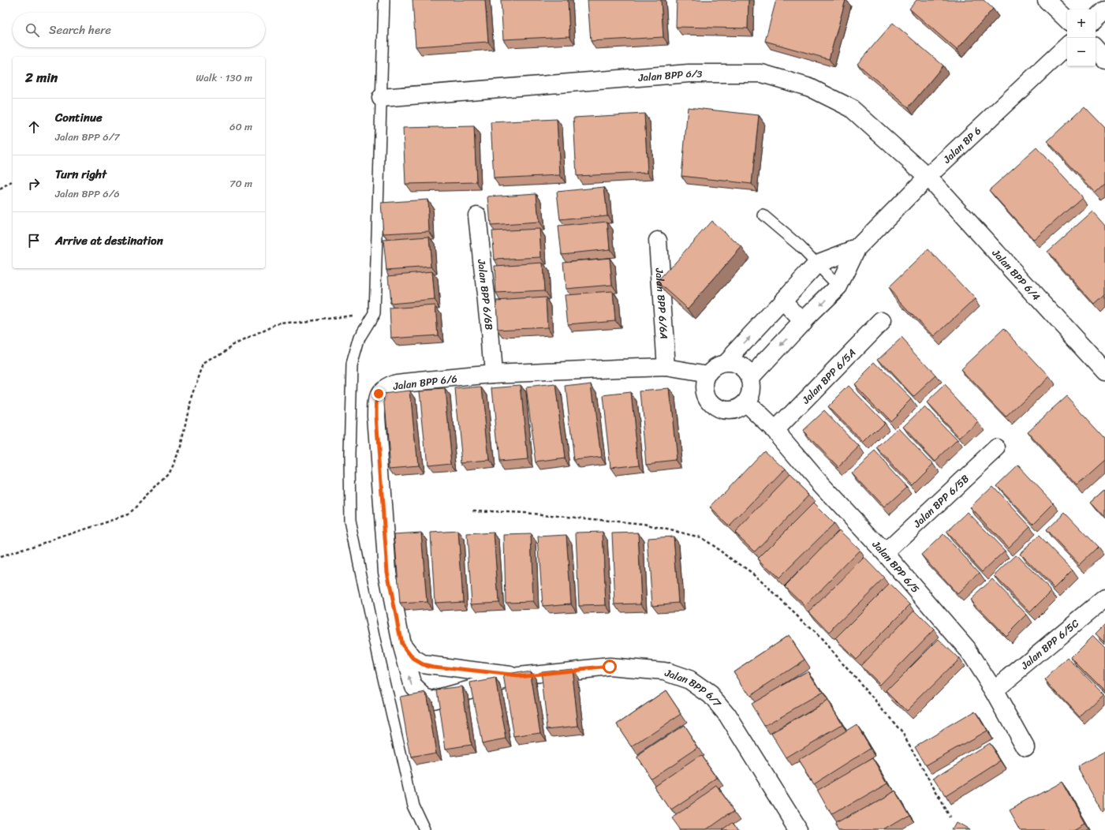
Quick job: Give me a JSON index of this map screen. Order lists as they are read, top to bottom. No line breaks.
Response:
{"streets":{"street":["Jalan BPP 6/3","Jalan BP 6","Jalan BPP 6/4","Jalan BPP 6/6B","Jalan BPP 6/6A","Jalan BPP 6/5A","Jalan BPP 6/6","Jalan BPP 6/5B","Jalan BPP 6/5","Jalan BPP 6/5C","Jalan BPP 6/7"]},"crossings":[["Jalan BPP 6/3","Jalan BP 6"],["Jalan BPP 6/3","Jalan BPP 6/4"],["Jalan BP 6","Jalan BPP 6/4"],["Jalan BPP 6/6B","Jalan BPP 6/6"],["Jalan BPP 6/6A","Jalan BPP 6/6"],["Jalan BPP 6/5A","Jalan BPP 6/5"],["Jalan BPP 6/6","Jalan BPP 6/5"],["Jalan BPP 6/6","Jalan BPP 6/7"],["Jalan BPP 6/5B","Jalan BPP 6/5"],["Jalan BPP 6/5","Jalan BPP 6/5C"]],"page":{"map_buttons":["+","−"],"search":"Search here","heading":["2 min","Walk · 130 m"],"list":[["Continue","Jalan BPP 6/7","60 m"],["Turn right","Jalan BPP 6/6","70 m"],"Arrive at destination"]}}
